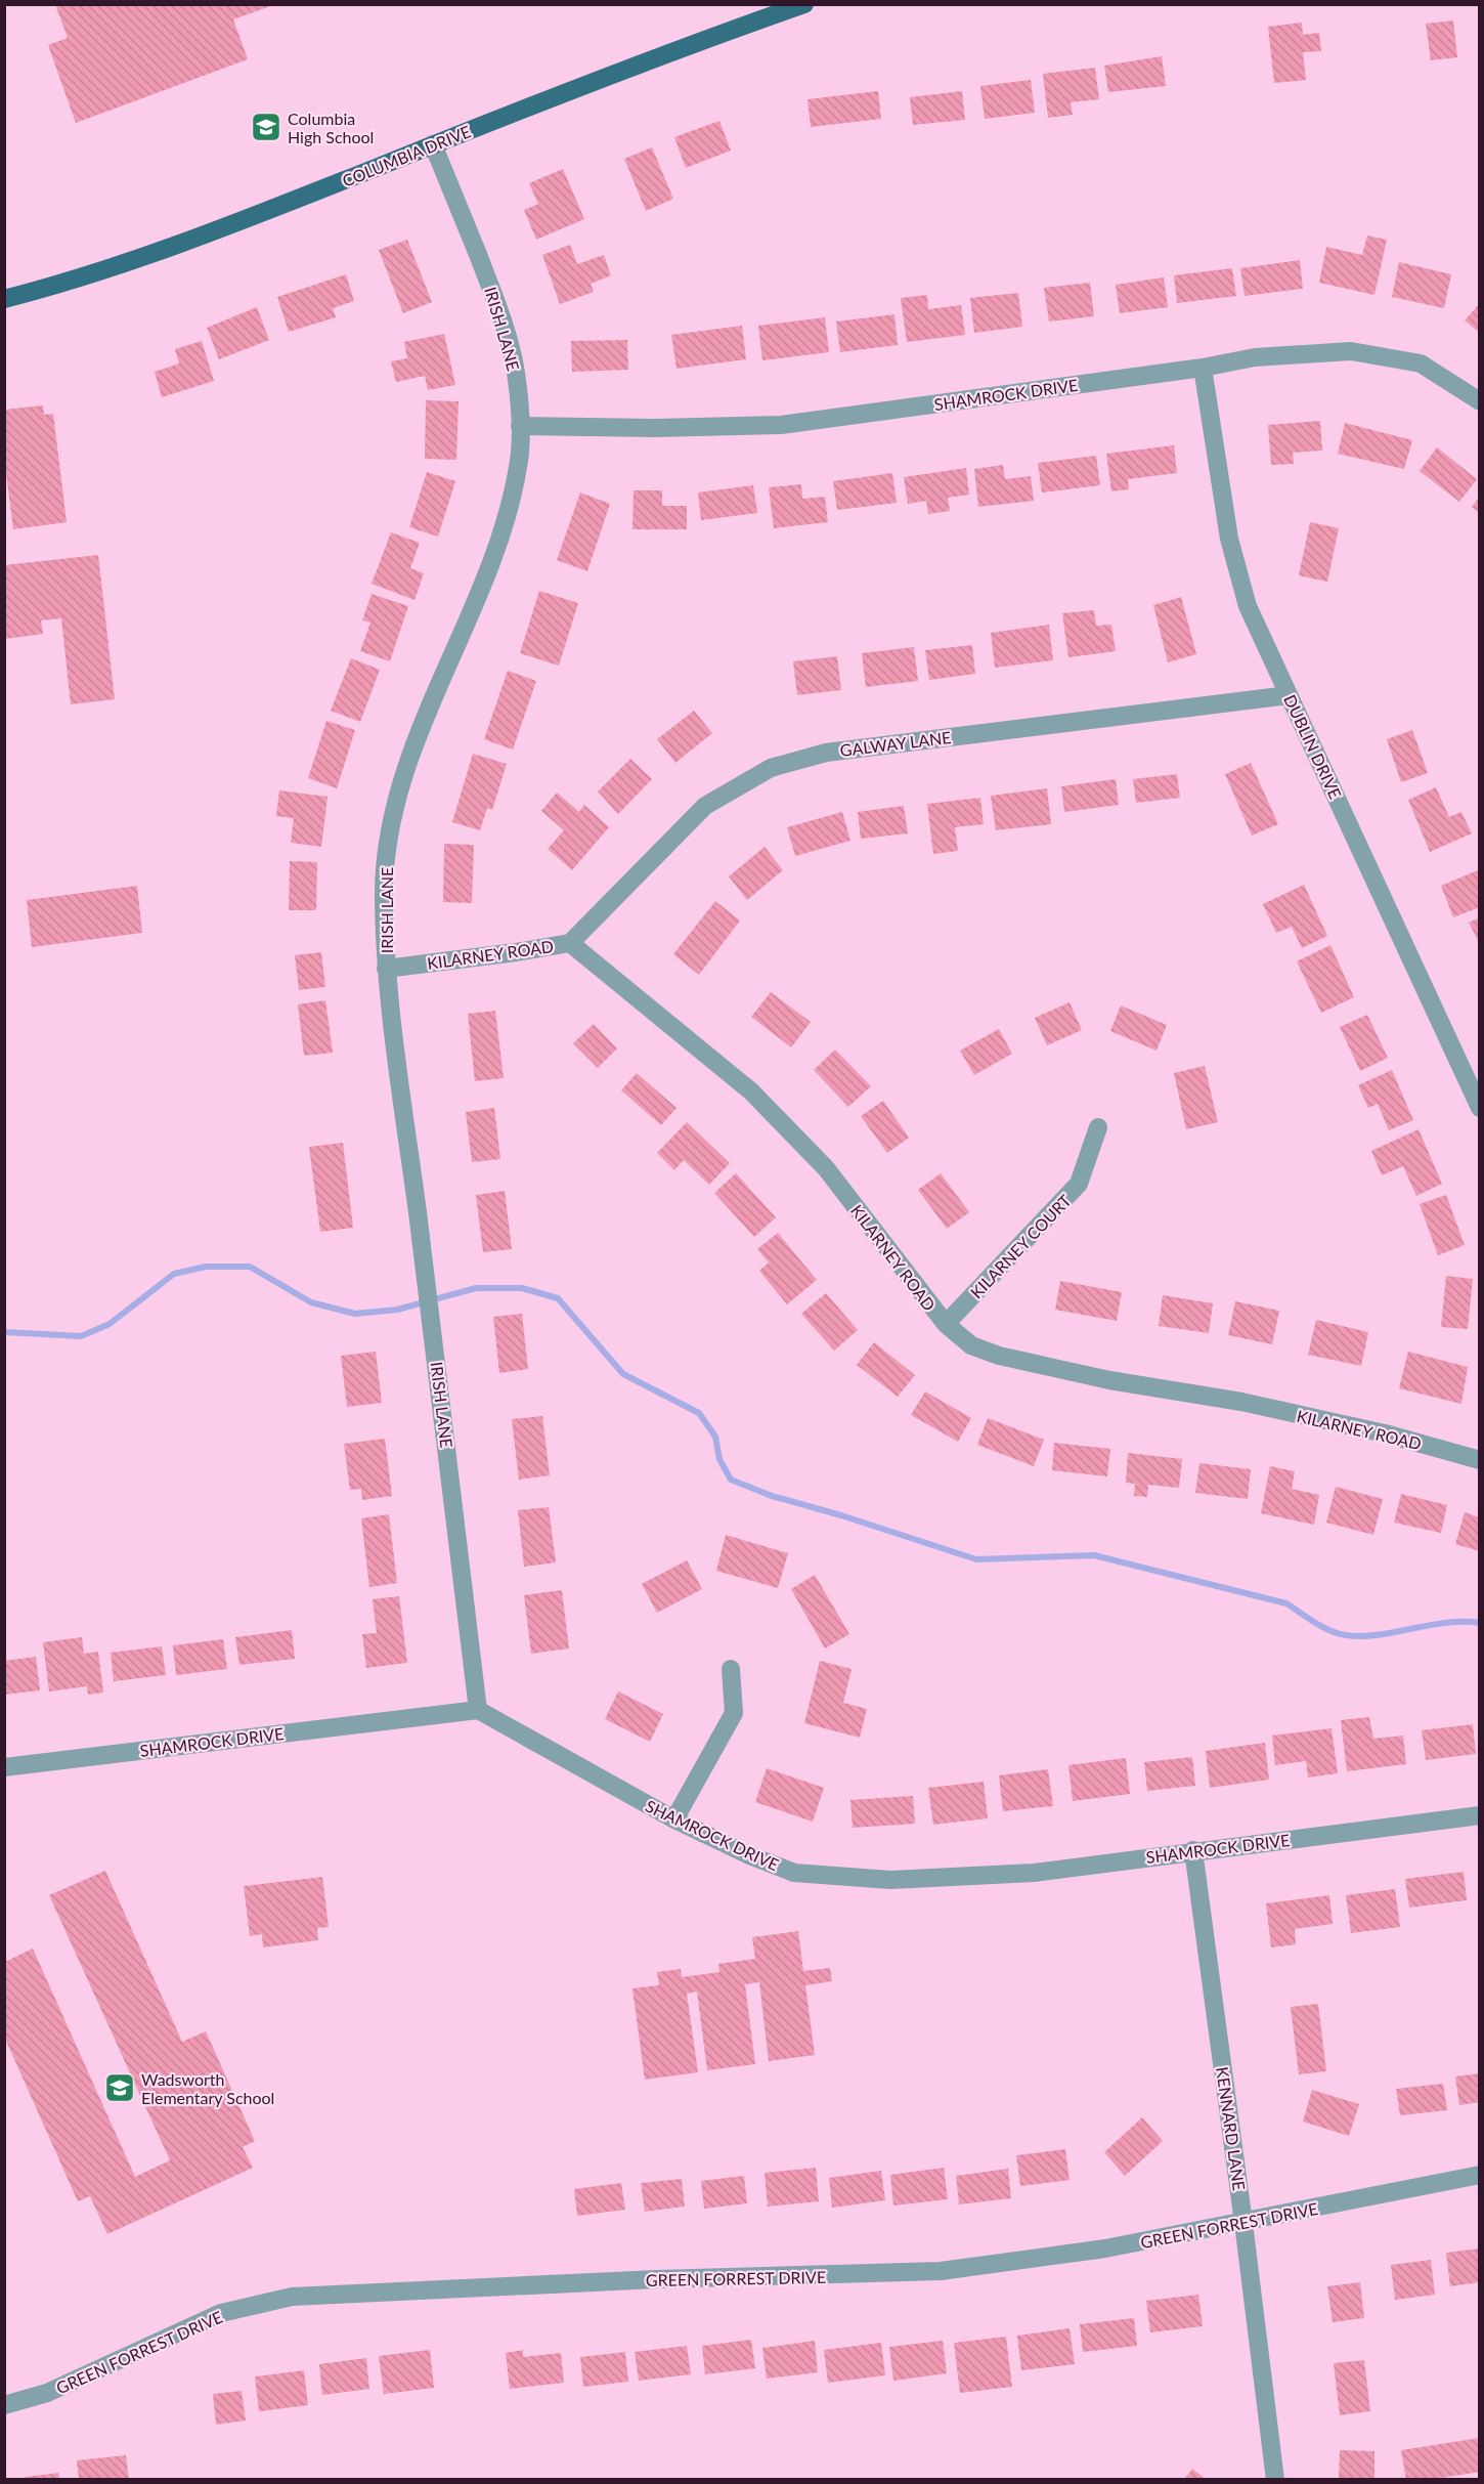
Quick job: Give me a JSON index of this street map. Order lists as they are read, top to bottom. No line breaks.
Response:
{"streets":{"main road":["COLUMBIA DRIVE"],"street":["IRISH LANE","SHAMROCK DRIVE","GALWAY LANE","DUBLIN DRIVE","KILARNEY ROAD","KILARNEY COURT","KENNARD LANE","GREEN FORREST DRIVE"]},"crossings":[["COLUMBIA DRIVE","IRISH LANE"],["IRISH LANE","SHAMROCK DRIVE"],["IRISH LANE","KILARNEY ROAD"],["SHAMROCK DRIVE","DUBLIN DRIVE"],["SHAMROCK DRIVE","KENNARD LANE"],["GALWAY LANE","DUBLIN DRIVE"],["GALWAY LANE","KILARNEY ROAD"],["KILARNEY ROAD","KILARNEY COURT"],["KENNARD LANE","GREEN FORREST DRIVE"]],"places":{"school or university":["Columbia High School","Wadsworth Elementary School"]}}
